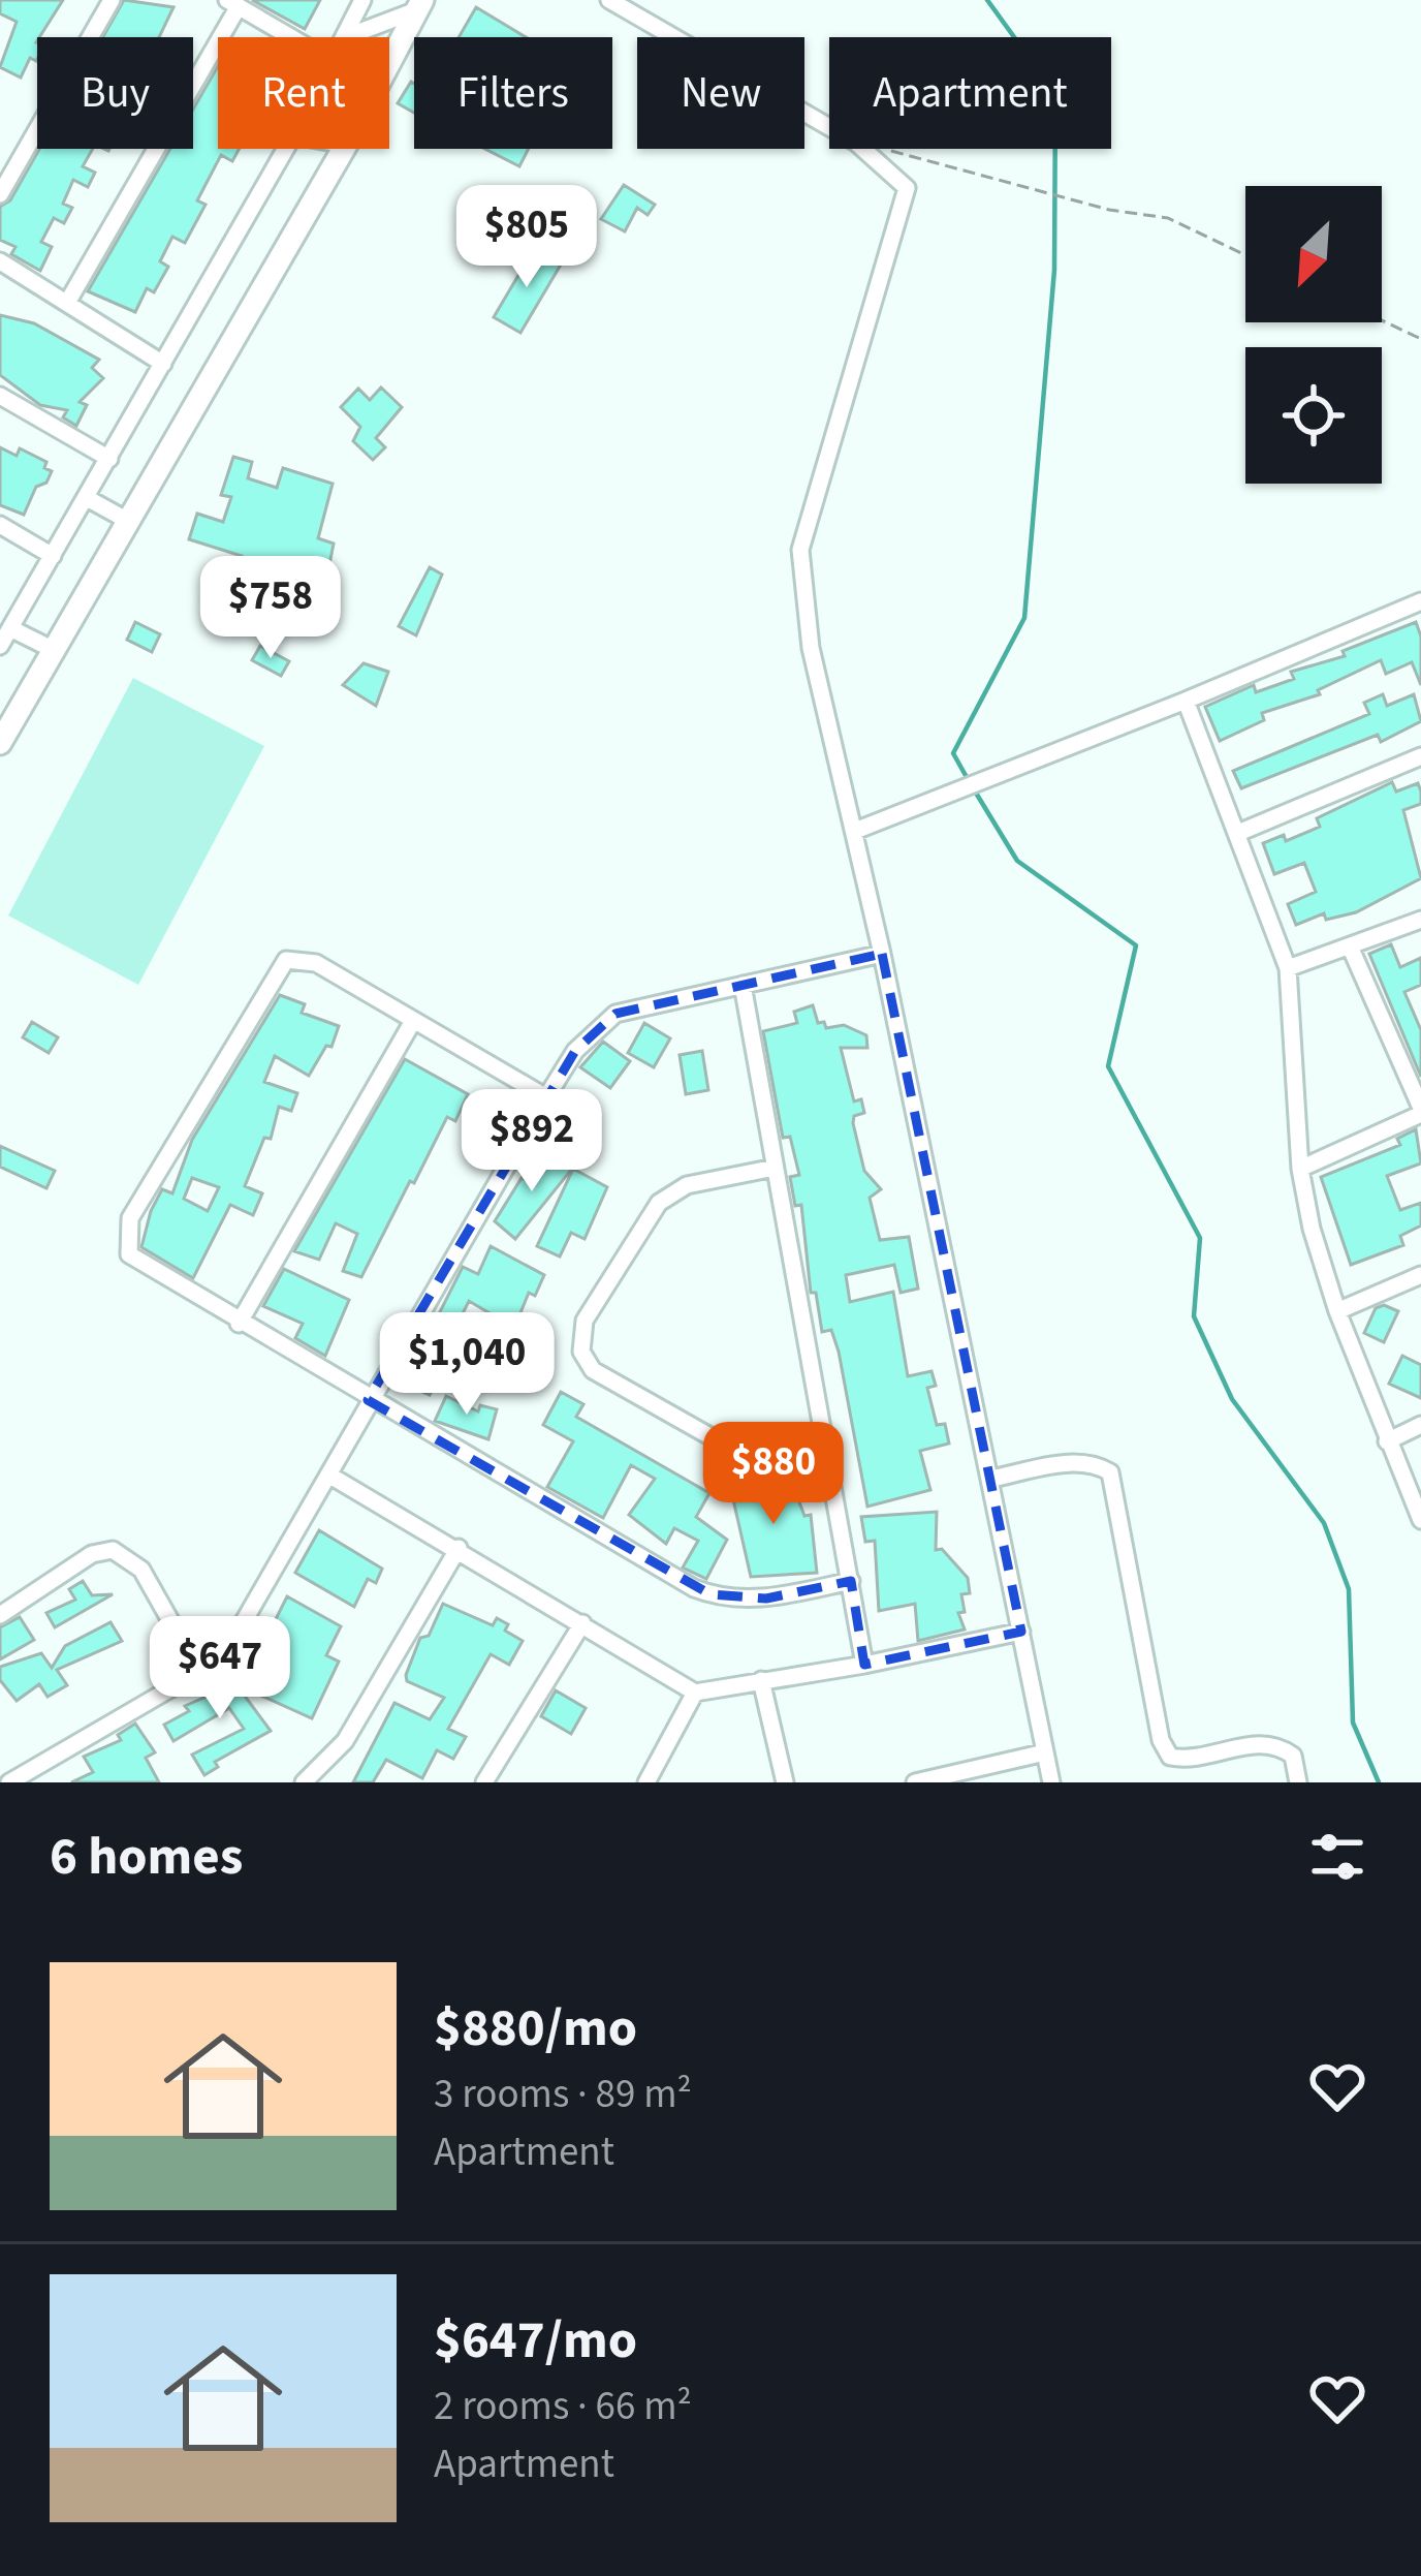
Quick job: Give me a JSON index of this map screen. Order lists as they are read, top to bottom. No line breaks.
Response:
{"north":"bottom left","page":{"chip":["Buy","Rent","Filters","New","Apartment"],"price":["$805","$758","$892","$1,040","$880","$647"],"heading":"6 homes","list":[{"name":"$880/mo","note":"3 rooms · 89 m² · Apartment"},{"name":"$647/mo","note":"2 rooms · 66 m² · Apartment"}]}}
